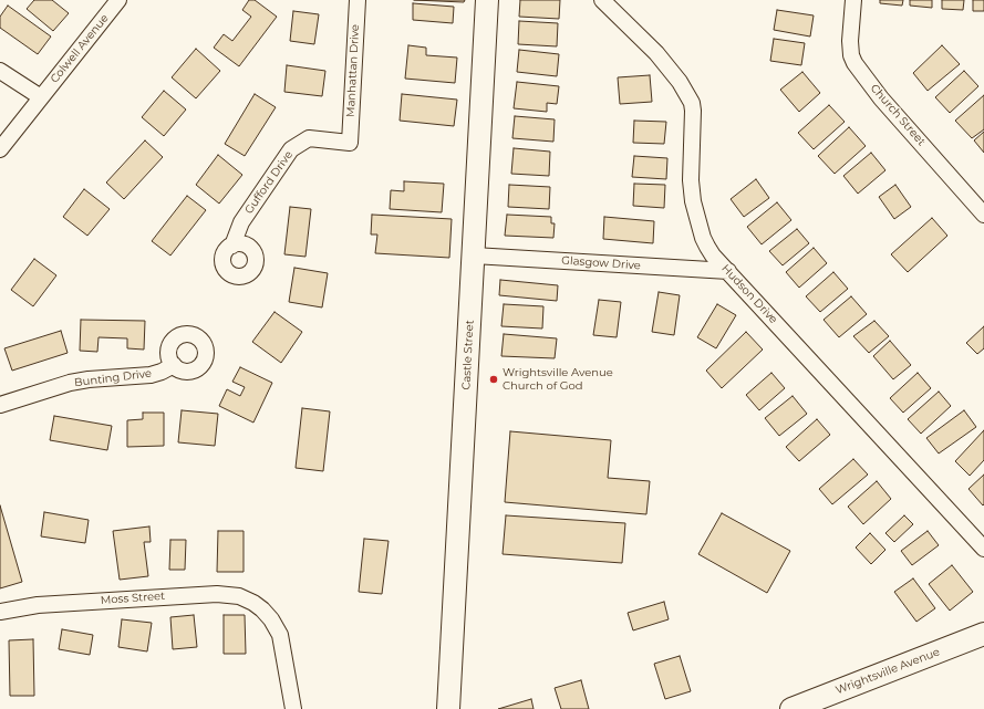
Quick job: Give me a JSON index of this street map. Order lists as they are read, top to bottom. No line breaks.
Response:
{"streets":{"street":["Colwell Avenue","Manhattan Drive","Church Street","Gufford Drive","Glasgow Drive","Hudson Drive","Castle Street","Bunting Drive","Moss Street","Wrightsville Avenue"]},"crossings":[["Manhattan Drive","Gufford Drive"],["Glasgow Drive","Hudson Drive"],["Glasgow Drive","Castle Street"]],"places":["Wrightsville Avenue Church of God"]}
